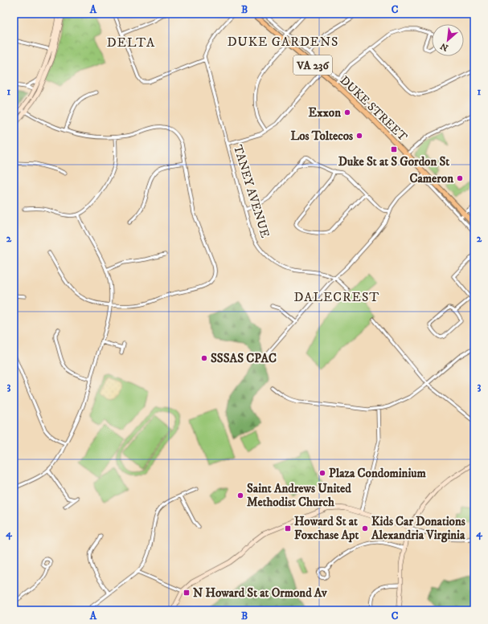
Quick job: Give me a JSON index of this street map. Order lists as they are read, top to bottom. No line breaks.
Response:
{"streets":{"main road":["VA 236","DUKE STREET"],"street":["TANEY AVENUE"]},"districts":["DUKE GARDENS","DELTA","DALECREST"],"places":{"other":["Exxon","Los Toltecos","Cameron","SSSAS CPAC","Plaza Condominium","Saint Andrews United Methodist Church","Kids Car Donations Alexandria Virginia"],"transit":["Duke St at S Gordon St","Howard St at Foxchase Apt","N Howard St at Ormond Av"]},"north":"bottom left","grid":{"columns":["A","B","C"],"rows":["1","2","3","4"]}}
